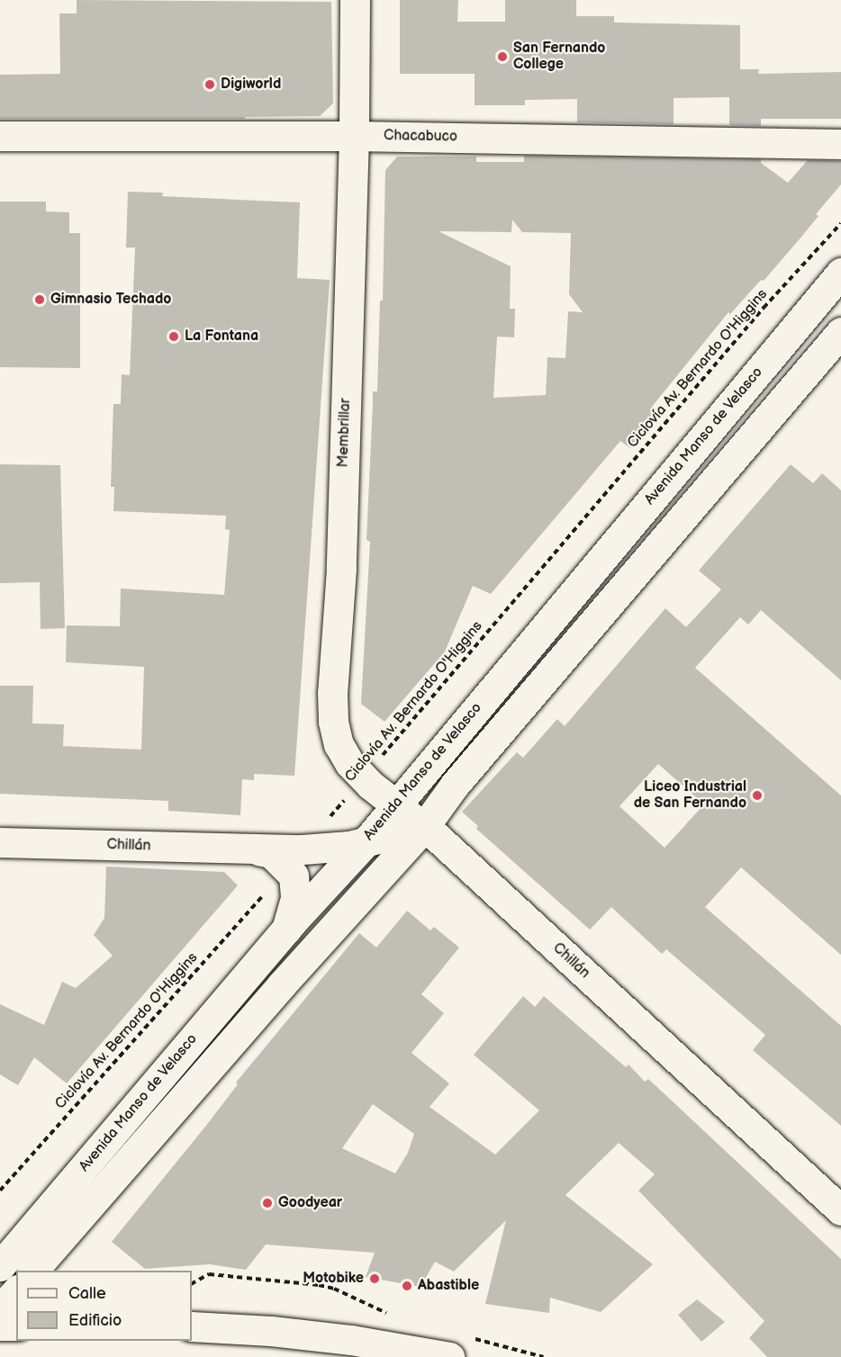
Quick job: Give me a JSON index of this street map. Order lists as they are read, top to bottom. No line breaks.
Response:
{"streets":{"main road":["Chacabuco","Membrillar","Avenida Manso de Velasco","Chillán"],"path":["Ciclovía Av. Bernardo O'Higgins"]},"crossings":[["Chacabuco","Membrillar"],["Ciclovía Av. Bernardo O'Higgins","Membrillar"],["Ciclovía Av. Bernardo O'Higgins","Chillán"],["Membrillar","Avenida Manso de Velasco"],["Membrillar","Chillán"],["Avenida Manso de Velasco","Chillán"]],"places":["San Fernando College","Digiworld","Gimnasio Techado","La Fontana","Liceo Industrial de San Fernando","Goodyear","Motobike","Abastible"],"legend":["Calle","Edificio"]}
